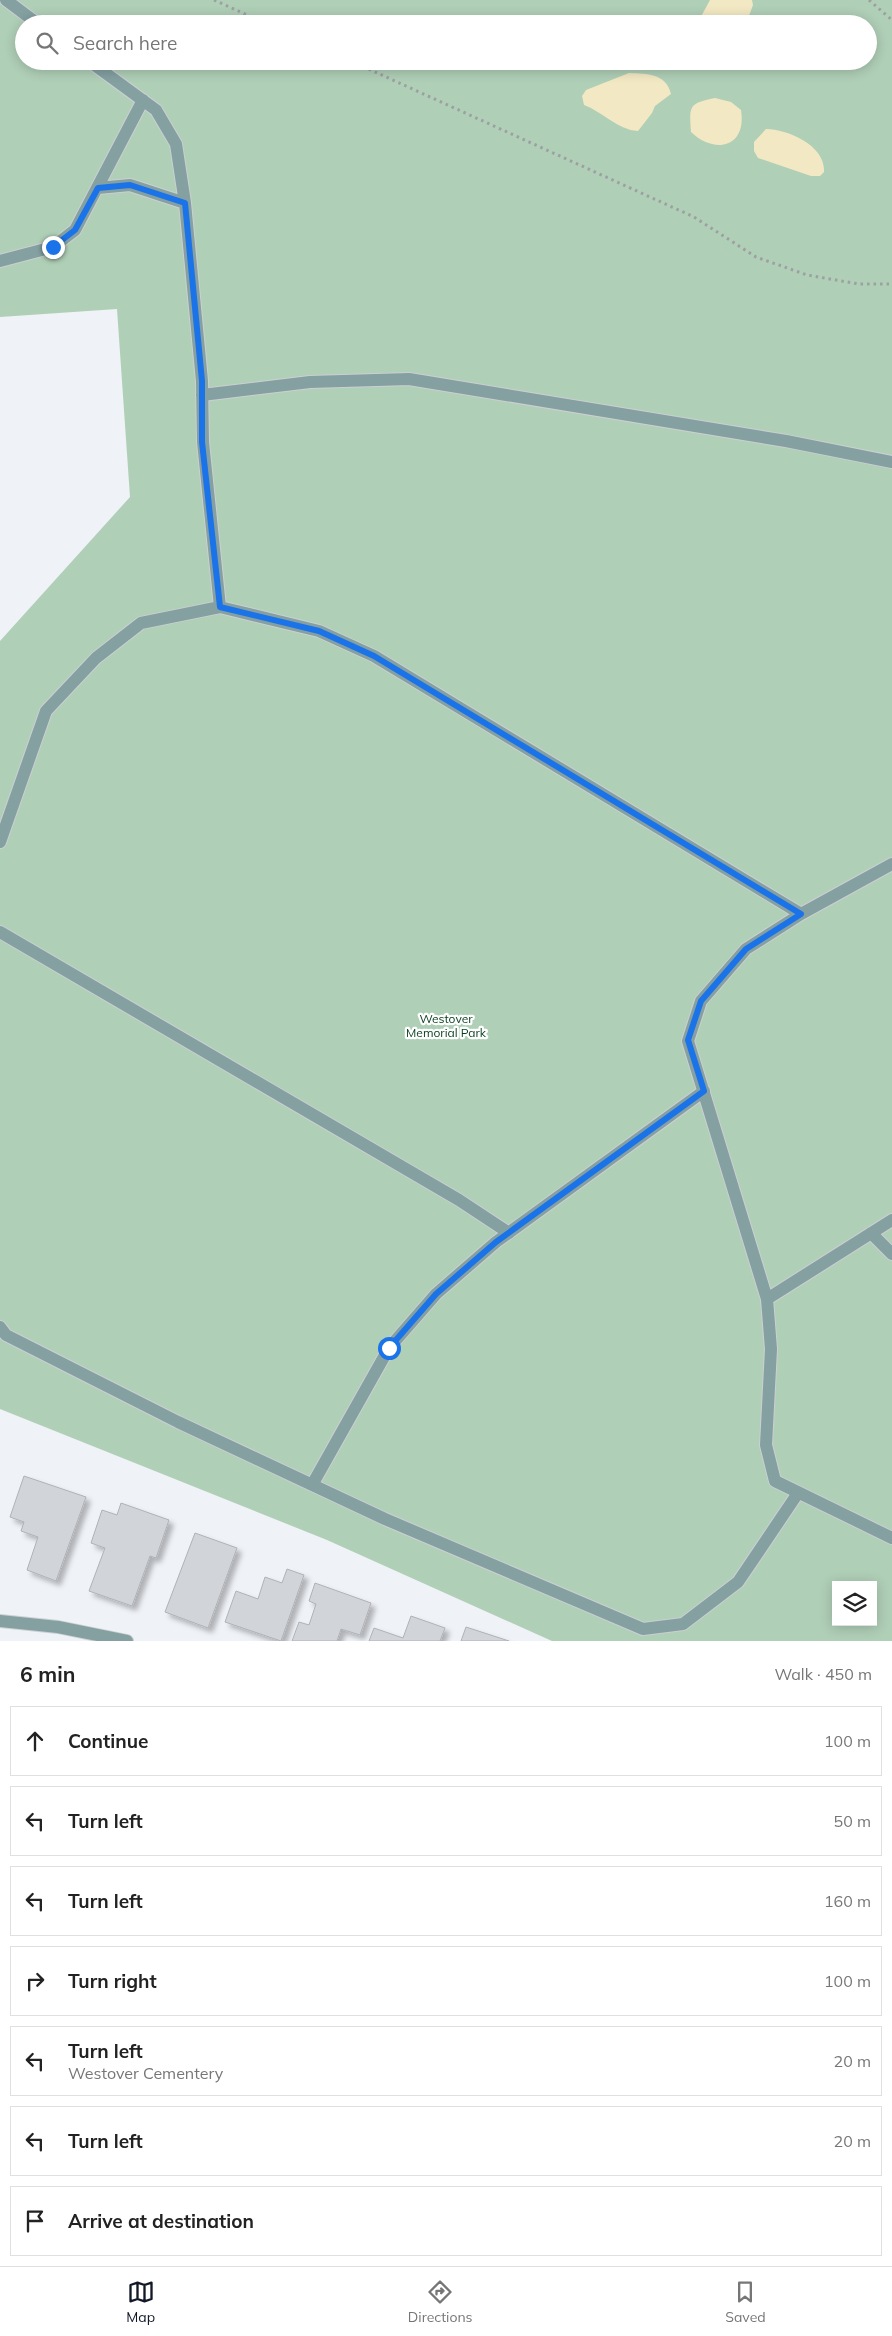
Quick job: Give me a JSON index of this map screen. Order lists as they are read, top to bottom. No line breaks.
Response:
{"parks":["Westover Memorial Park"],"page":{"search":"Search here","heading":["6 min","Walk · 450 m"],"list":[["Continue","100 m"],["Turn left","50 m"],["Turn left","160 m"],["Turn right","100 m"],["Turn left","Westover Cementery","20 m"],["Turn left","20 m"],"Arrive at destination"],"nav":["Map","Directions","Saved"]}}
